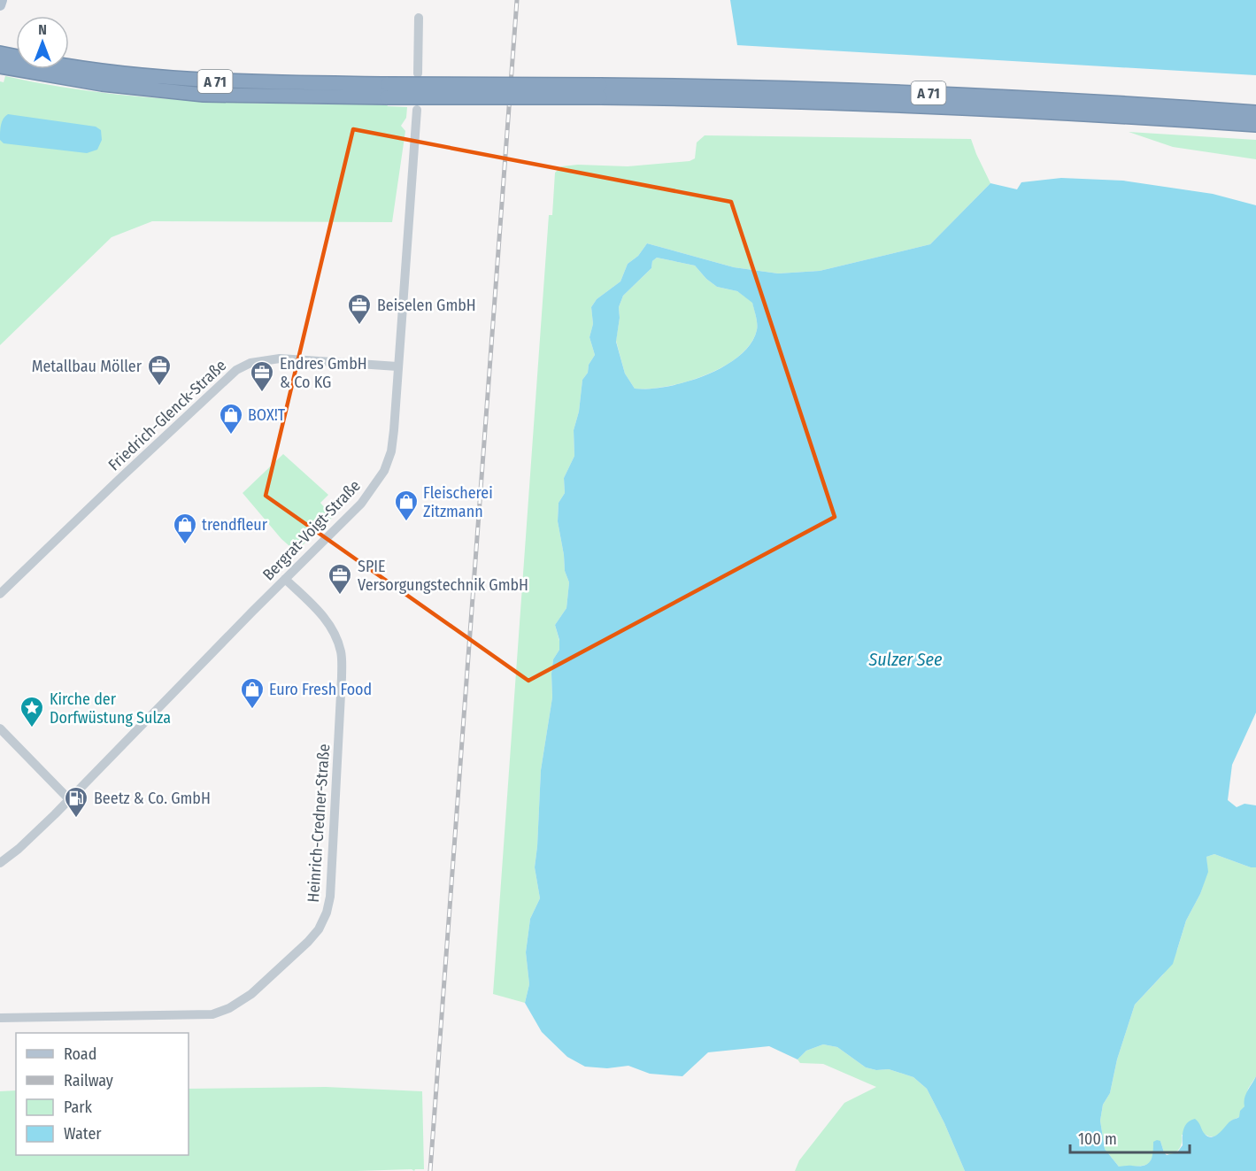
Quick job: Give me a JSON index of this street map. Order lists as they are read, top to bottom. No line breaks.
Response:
{"streets":{"highway":["A 71"],"street":["Friedrich-Glenck-Straße","Bergrat-Voigt-Straße","Heinrich-Credner-Straße"]},"crossings":[["Friedrich-Glenck-Straße","Bergrat-Voigt-Straße"],["Bergrat-Voigt-Straße","Heinrich-Credner-Straße"]],"water":["Sulzer See"],"places":{"office":["Beiselen GmbH","Metallbau Möller","Endres GmbH & Co KG","SPIE Versorgungstechnik GmbH"],"shop":["BOX!T","Fleischerei Zitzmann","trendfleur","Euro Fresh Food"],"place":["Kirche der Dorfwüstung Sulza"],"fuel station":["Beetz & Co. GmbH"]},"legend":["Road","Railway","Park","Water"],"scale_bar":"100 m","north":"top"}
